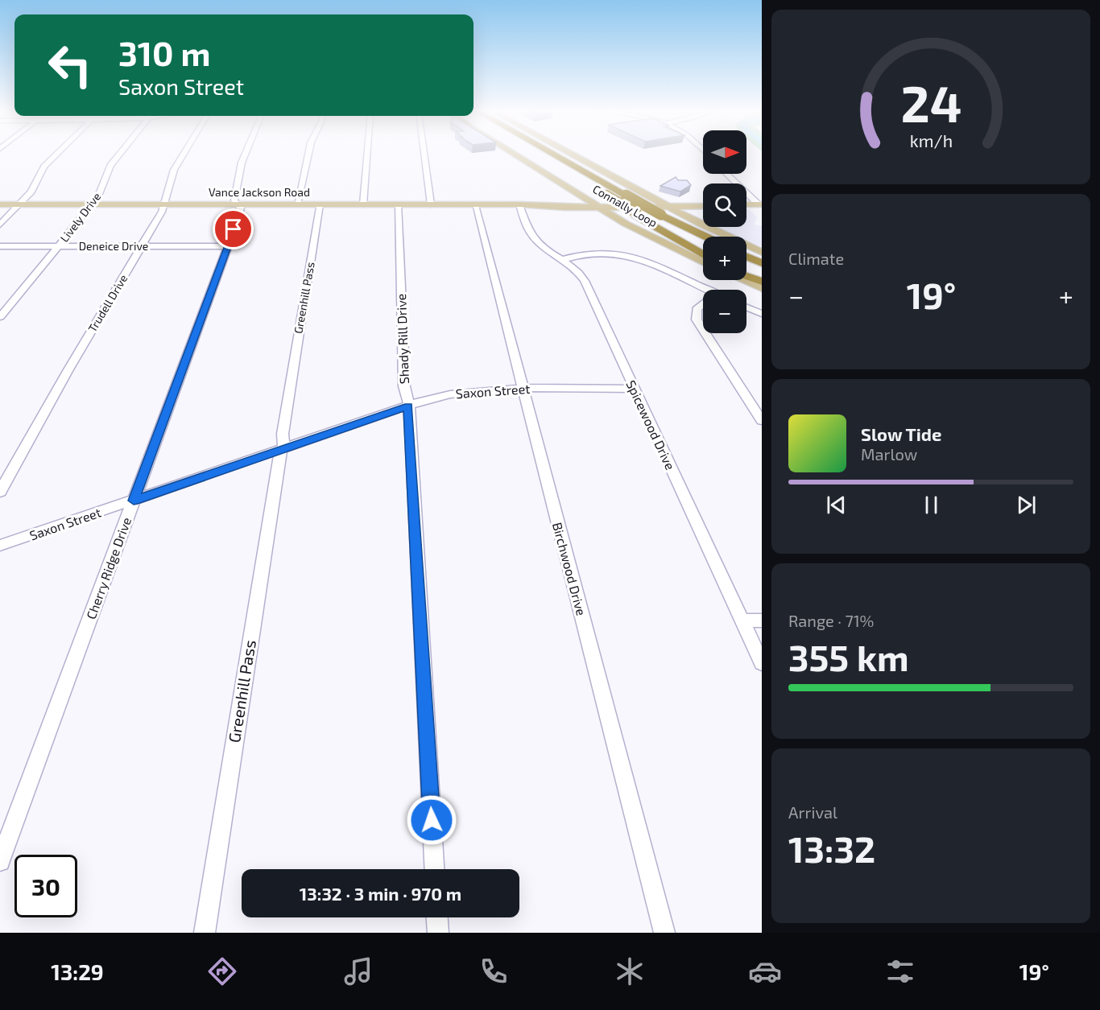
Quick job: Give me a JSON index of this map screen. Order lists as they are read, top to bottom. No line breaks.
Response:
{"streets":{"highway":["Connally Loop"],"main road":["Vance Jackson Road"],"street":["Lively Drive","Deneice Drive","Greenhill Pass","Trudell Drive","Shady Rill Drive","Saxon Street","Spicewood Drive","Cherry Ridge Drive","Birchwood Drive"]},"crossings":[["Vance Jackson Road","Lively Drive"],["Vance Jackson Road","Greenhill Pass"],["Vance Jackson Road","Trudell Drive"],["Vance Jackson Road","Shady Rill Drive"],["Vance Jackson Road","Spicewood Drive"],["Vance Jackson Road","Cherry Ridge Drive"],["Vance Jackson Road","Birchwood Drive"],["Lively Drive","Deneice Drive"],["Deneice Drive","Trudell Drive"],["Deneice Drive","Cherry Ridge Drive"],["Greenhill Pass","Saxon Street"],["Shady Rill Drive","Saxon Street"],["Saxon Street","Spicewood Drive"],["Saxon Street","Cherry Ridge Drive"],["Saxon Street","Birchwood Drive"]],"north":"right","page":{"turn":["310 m","Saxon Street"],"map_buttons":["+","−"],"tile":["Climate",["Range · 71%","355 km"],["Arrival","13:32"]],"heat":["−","19°","+"],"song":["Slow Tide","Marlow"],"limit":"30","trip":"13:32 · 3 min · 970 m","tabs":["13:29","19°"],"gauge":["24","km/h"]}}
